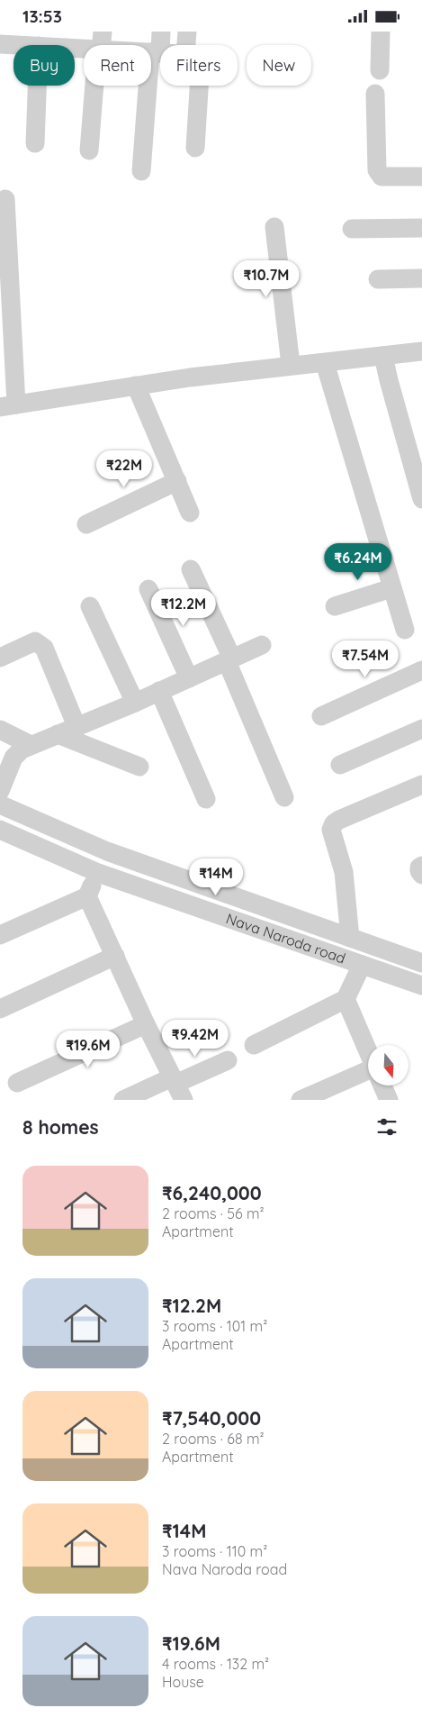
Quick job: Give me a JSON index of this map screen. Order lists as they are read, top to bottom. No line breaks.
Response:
{"streets":{"street":["Nava Naroda road"]},"north":"bottom","page":{"status":"13:53","chip":["Buy","Rent","Filters","New"],"price":["₹10.7M","₹22M","₹6.24M","₹12.2M","₹7.54M","₹14M","₹9.42M","₹19.6M"],"heading":"8 homes","list":[{"name":"₹6,240,000","note":"2 rooms · 56 m² · Apartment"},{"name":"₹12.2M","note":"3 rooms · 101 m² · Apartment"},{"name":"₹7,540,000","note":"2 rooms · 68 m² · Apartment"},{"name":"₹14M","note":"3 rooms · 110 m² · Nava Naroda road"},{"name":"₹19.6M","note":"4 rooms · 132 m² · House"}]}}
